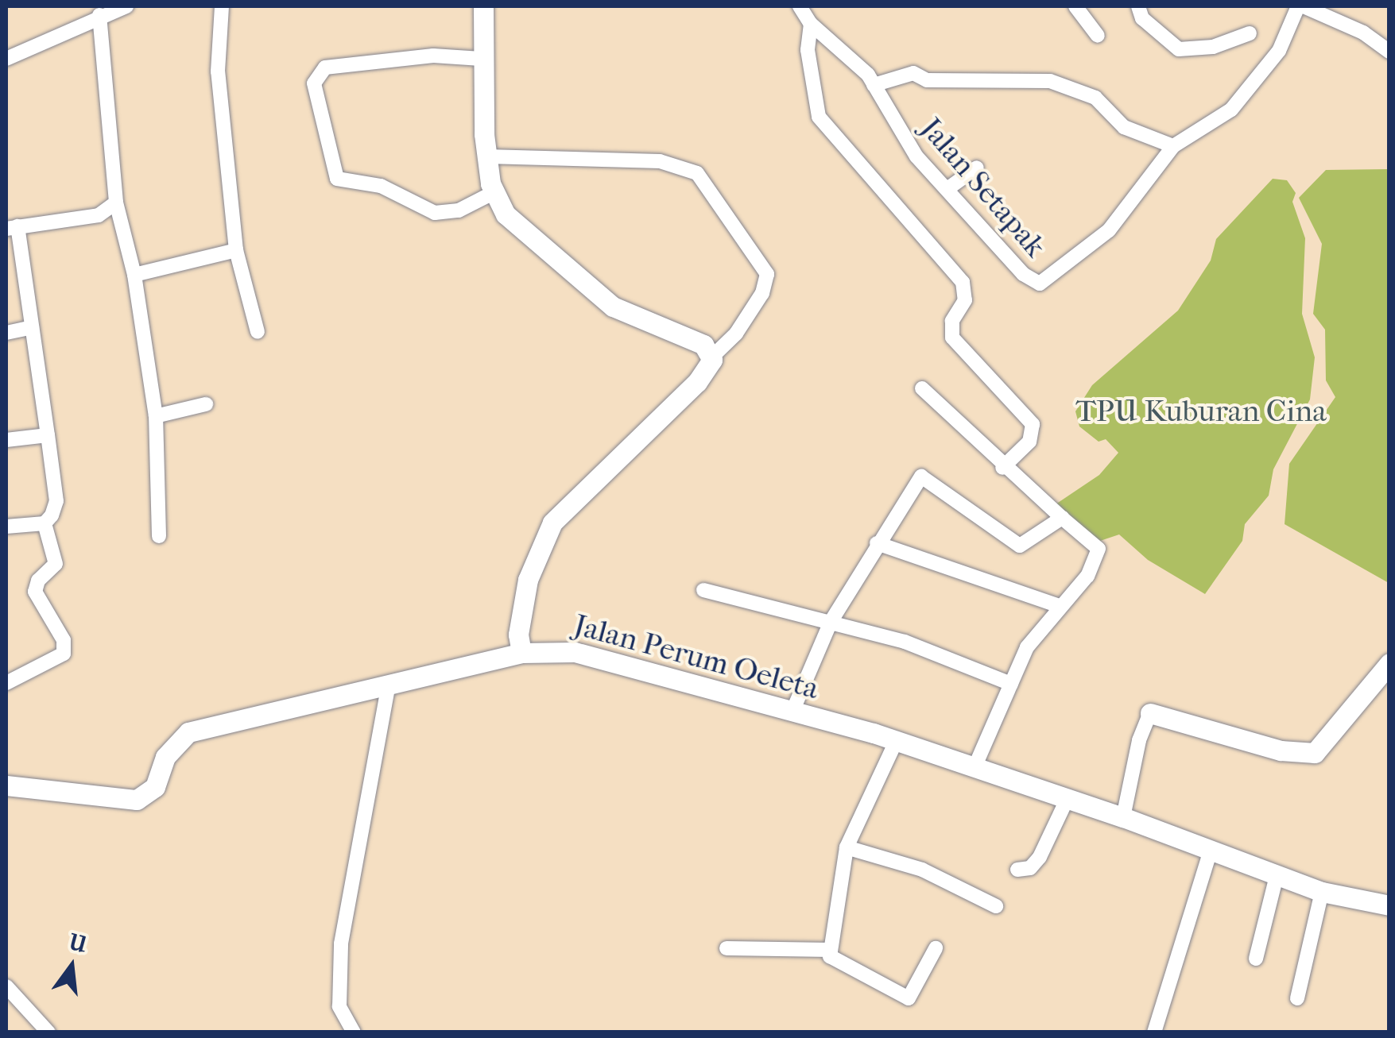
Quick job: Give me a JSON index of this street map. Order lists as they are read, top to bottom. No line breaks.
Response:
{"streets":{"street":["Jalan Setapak","Jalan Perum Oeleta"]},"parks":["TPU Kuburan Cina"],"north":"top"}
